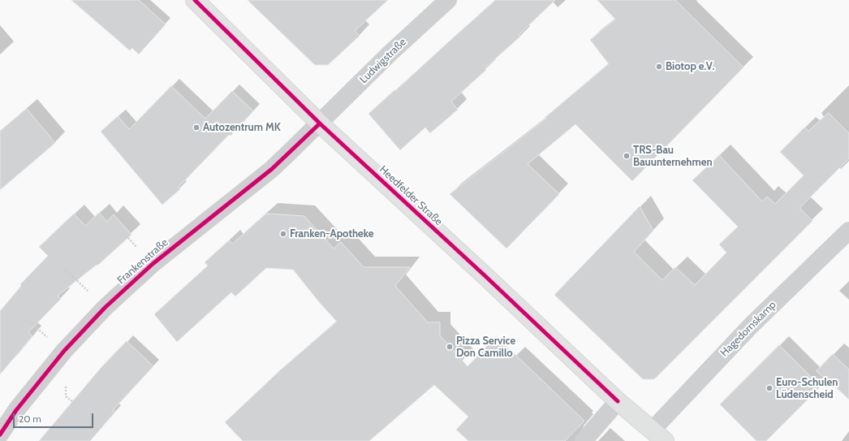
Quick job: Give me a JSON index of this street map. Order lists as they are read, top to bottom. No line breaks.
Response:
{"streets":{"main road":["Heedfelder Straße"],"street":["Ludwigstraße","Frankenstraße","Hagedornskamp"]},"crossings":[["Ludwigstraße","Heedfelder Straße"],["Ludwigstraße","Frankenstraße"],["Heedfelder Straße","Frankenstraße"],["Heedfelder Straße","Hagedornskamp"]],"places":["Biotop e.V.","Autozentrum MK","TRS-Bau Bauunternehmen","Franken-Apotheke","Pizza Service Don Camillo","Euro-Schulen Lüdenscheid"],"scale_bar":"20 m"}
